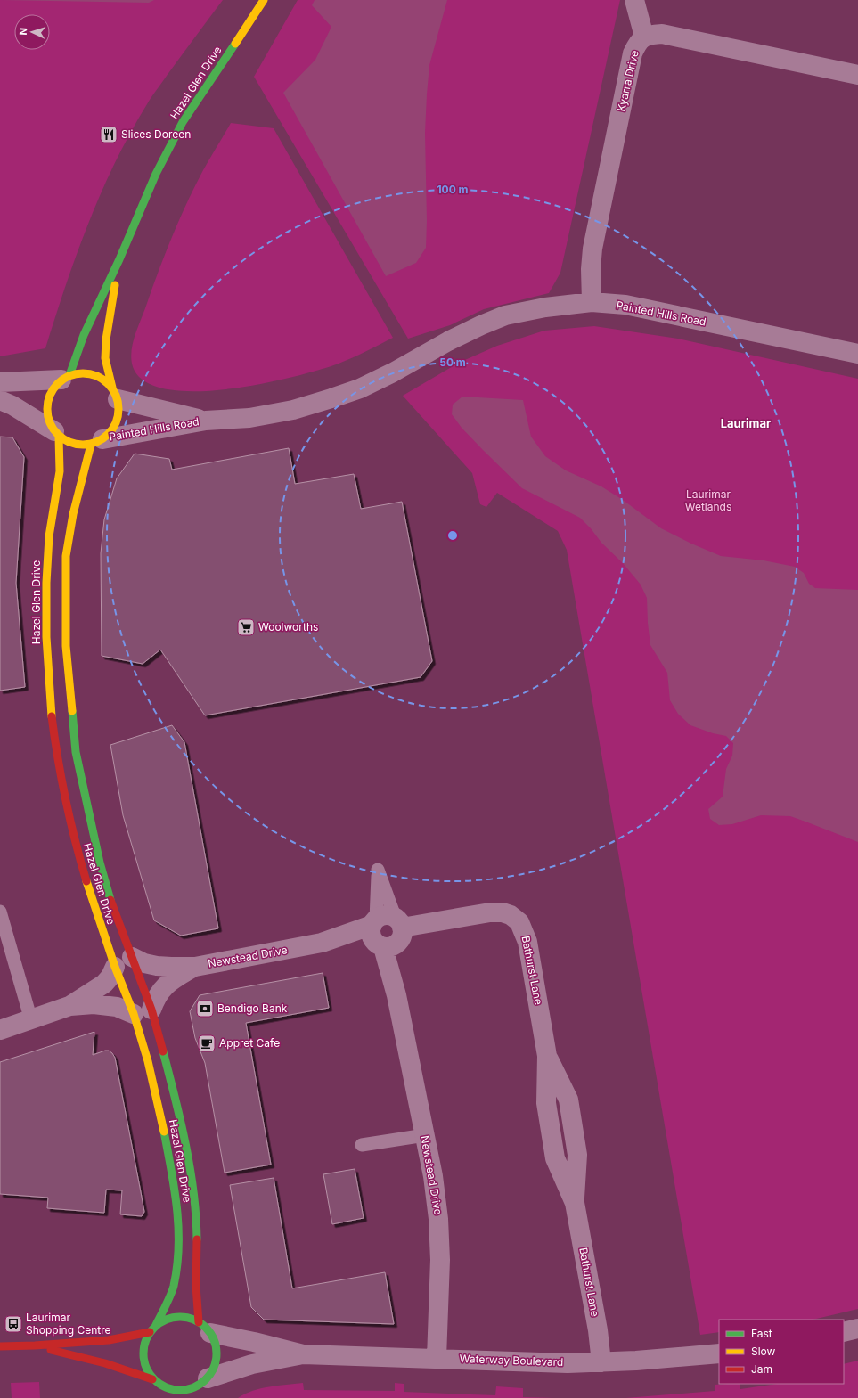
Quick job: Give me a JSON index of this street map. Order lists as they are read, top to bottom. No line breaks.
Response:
{"streets":{"street":["Kyarra Drive","Hazel Glen Drive","Painted Hills Road","Newstead Drive","Bathurst Lane","Waterway Boulevard"]},"crossings":[["Kyarra Drive","Painted Hills Road"],["Hazel Glen Drive","Painted Hills Road"],["Hazel Glen Drive","Newstead Drive"],["Hazel Glen Drive","Waterway Boulevard"],["Newstead Drive","Bathurst Lane"],["Newstead Drive","Waterway Boulevard"],["Bathurst Lane","Waterway Boulevard"]],"districts":["Laurimar"],"parks":["Laurimar Wetlands"],"places":{"restaurant":["Slices Doreen"],"supermarket":["Woolworths"],"bank":["Bendigo Bank"],"cafe":["Appret Cafe"],"bus stop":["Laurimar Shopping Centre"]},"legend":["Fast","Slow","Jam"],"north":"left","rings":["100 m","50 m"]}
